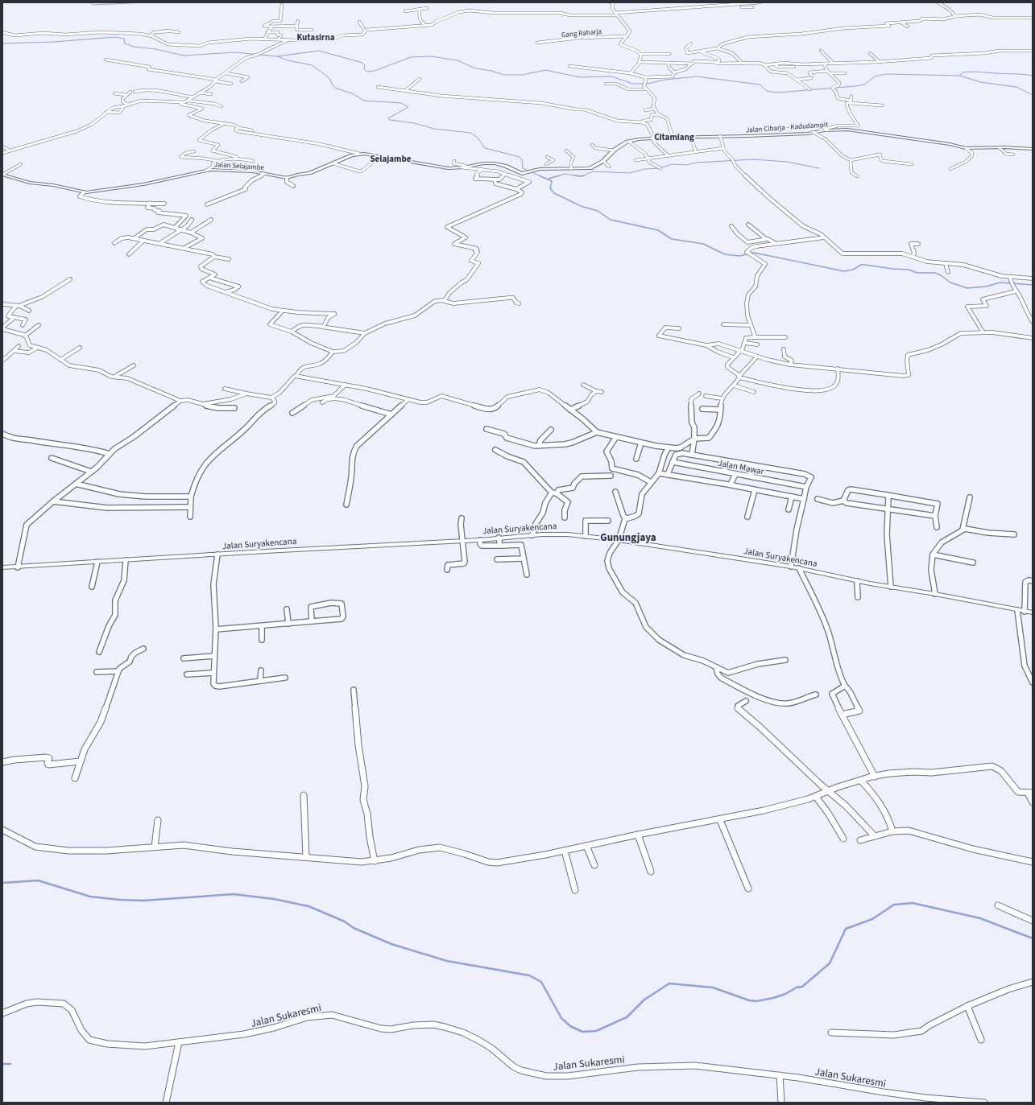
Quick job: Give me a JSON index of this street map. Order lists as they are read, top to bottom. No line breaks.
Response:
{"streets":{"street":["Gang Raharja","Jalan Cibarja - Kadudampit","Jalan Selajambe","Jalan Mawar","Jalan Suryakencana","Jalan Sukaresmi"]},"crossings":[["Jalan Cibarja - Kadudampit","Jalan Selajambe"]],"districts":["Kutasirna","Citamiang","Selajambe","Gunungjaya"]}
